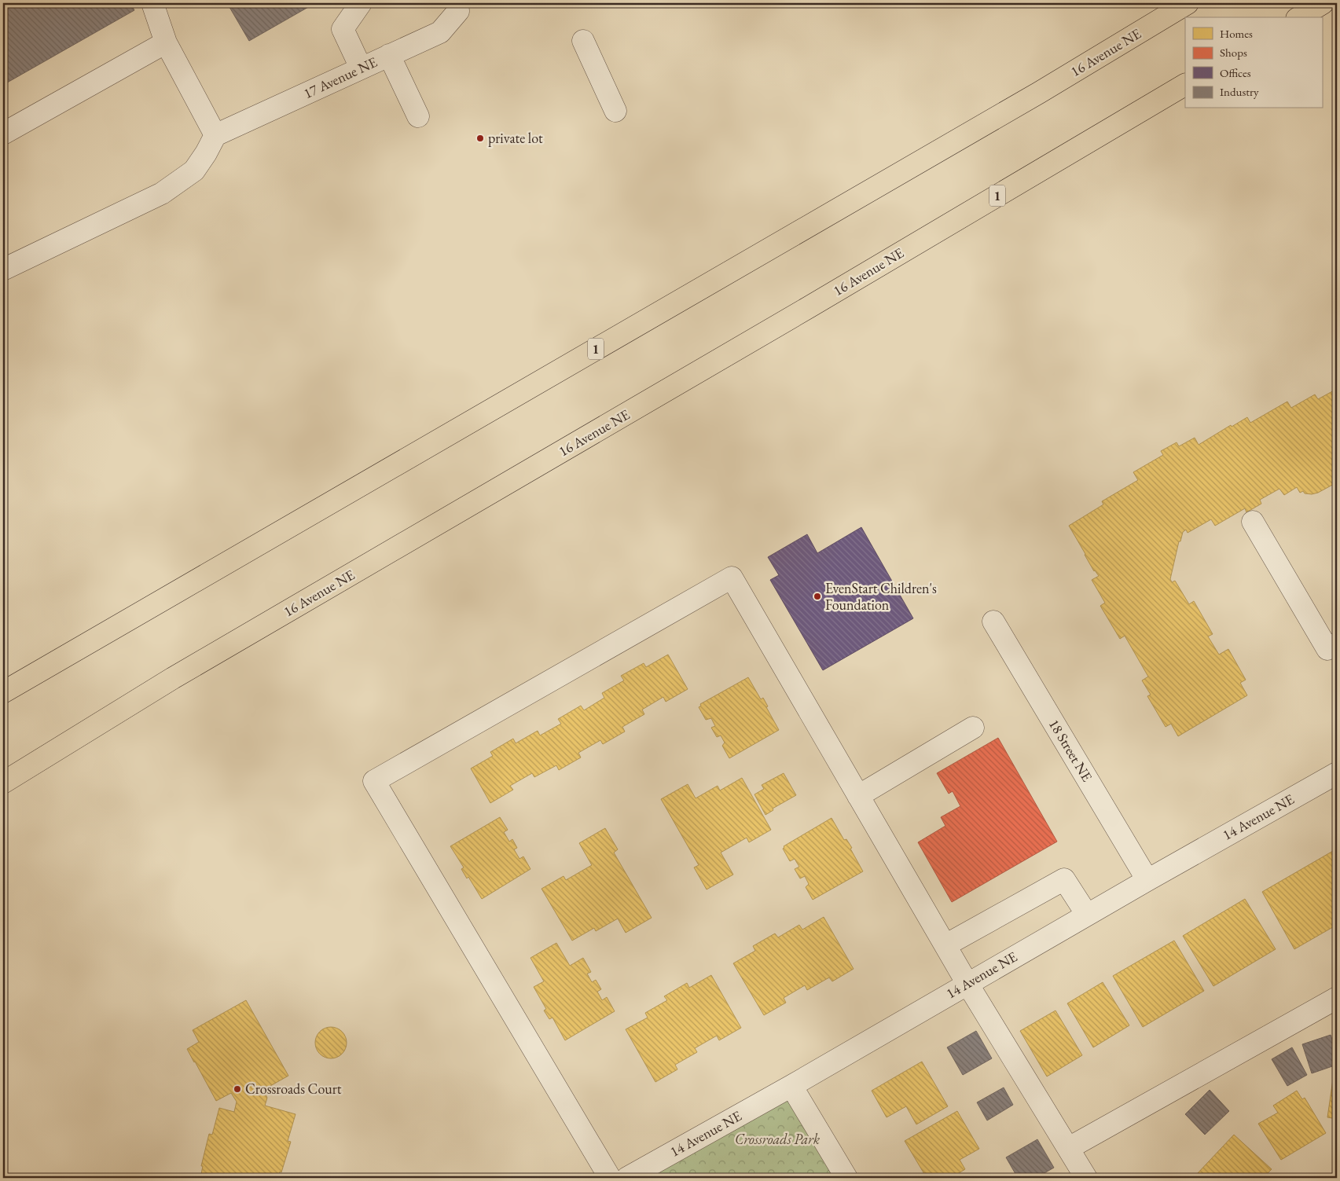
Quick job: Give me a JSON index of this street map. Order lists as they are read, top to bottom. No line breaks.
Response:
{"streets":{"highway":["16 Avenue NE","1"],"street":["17 Avenue NE","18 Street NE","14 Avenue NE"]},"crossings":[["18 Street NE","14 Avenue NE"]],"parks":["Crossroads Park"],"places":["private lot","EvenStart Children's Foundation","Crossroads Court"],"legend":["Homes","Shops","Offices","Industry"]}
